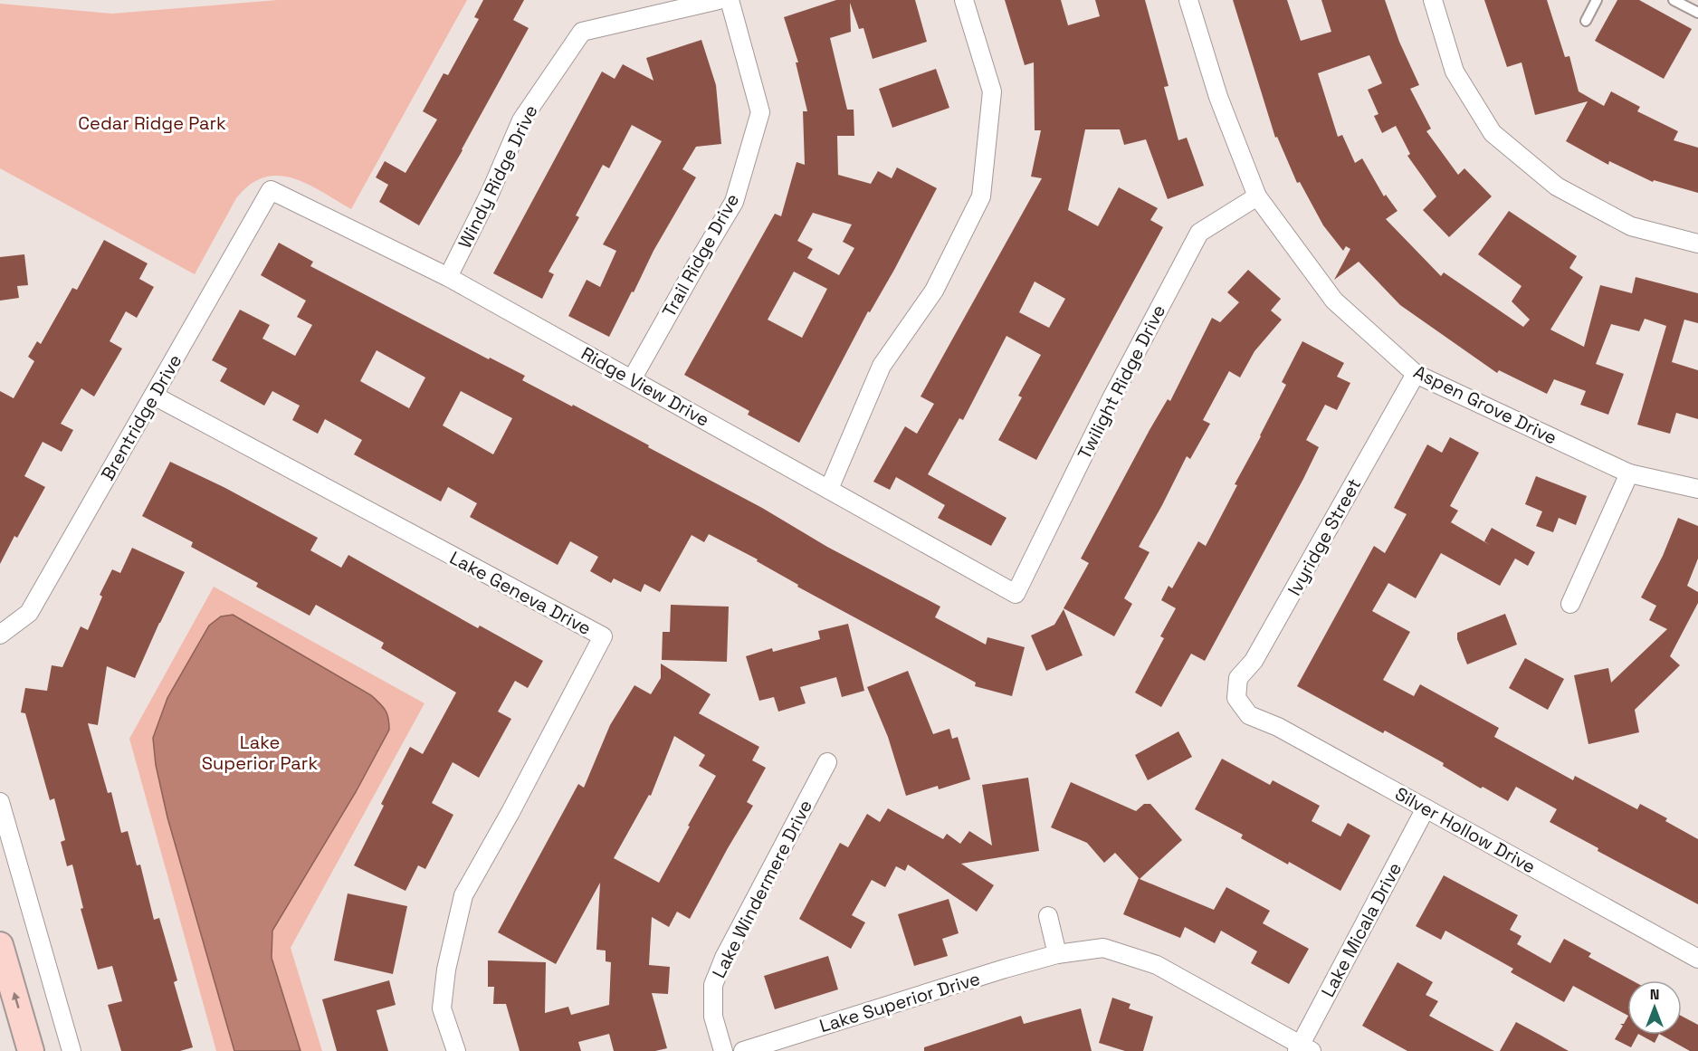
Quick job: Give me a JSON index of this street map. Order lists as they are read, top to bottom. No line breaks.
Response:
{"streets":{"street":["Windy Ridge Drive","Trail Ridge Drive","Twilight Ridge Drive","Ridge View Drive","Aspen Grove Drive","Brentridge Drive","Ivyridge Street","Lake Geneva Drive","Silver Hollow Drive","Lake Windermere Drive","Lake Micala Drive","Lake Superior Drive"]},"crossings":[["Windy Ridge Drive","Ridge View Drive"],["Trail Ridge Drive","Ridge View Drive"],["Twilight Ridge Drive","Ridge View Drive"],["Twilight Ridge Drive","Aspen Grove Drive"],["Ridge View Drive","Brentridge Drive"],["Aspen Grove Drive","Ivyridge Street"],["Brentridge Drive","Lake Geneva Drive"],["Ivyridge Street","Silver Hollow Drive"],["Silver Hollow Drive","Lake Micala Drive"],["Lake Micala Drive","Lake Superior Drive"]],"parks":["Cedar Ridge Park","Lake Superior Park"],"north":"top"}
